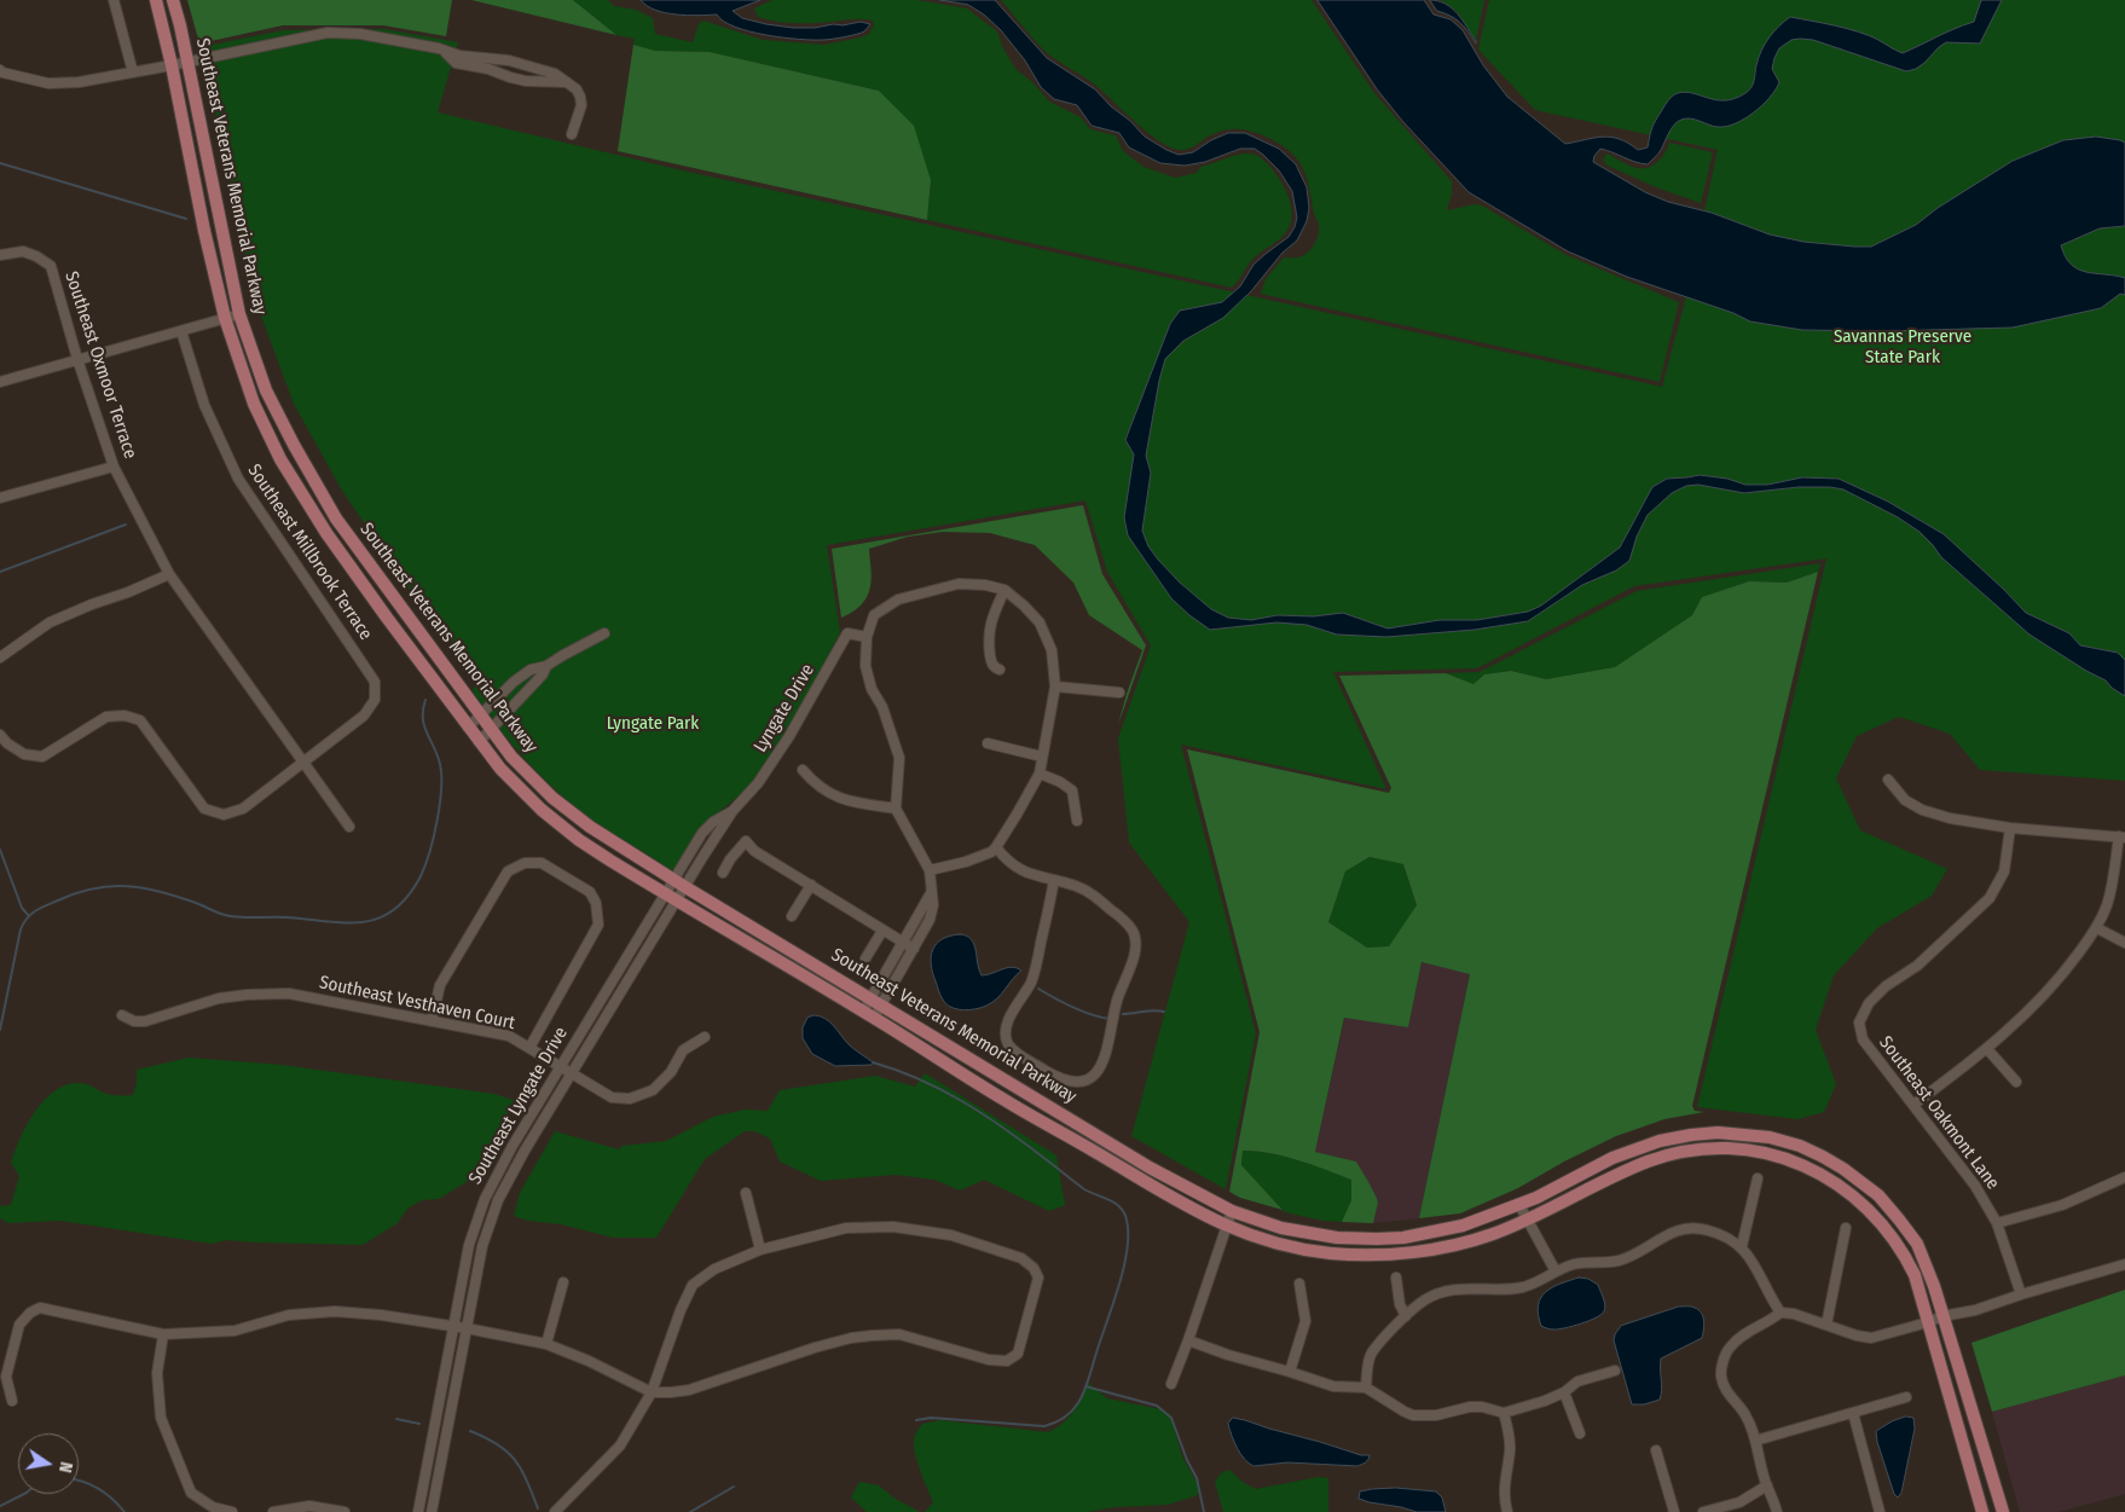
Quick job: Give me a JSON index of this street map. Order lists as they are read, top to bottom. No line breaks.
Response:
{"streets":{"main road":["Southeast Veterans Memorial Parkway"],"street":["Southeast Oxmoor Terrace","Southeast Millbrook Terrace","Lyngate Drive","Southeast Vesthaven Court","Southeast Lyngate Drive","Southeast Oakmont Lane"]},"crossings":[["Southeast Veterans Memorial Parkway","Lyngate Drive"],["Southeast Veterans Memorial Parkway","Southeast Lyngate Drive"],["Southeast Oxmoor Terrace","Southeast Millbrook Terrace"],["Lyngate Drive","Southeast Lyngate Drive"],["Southeast Vesthaven Court","Southeast Lyngate Drive"]],"parks":["Savannas Preserve State Park","Lyngate Park"],"north":"right"}
